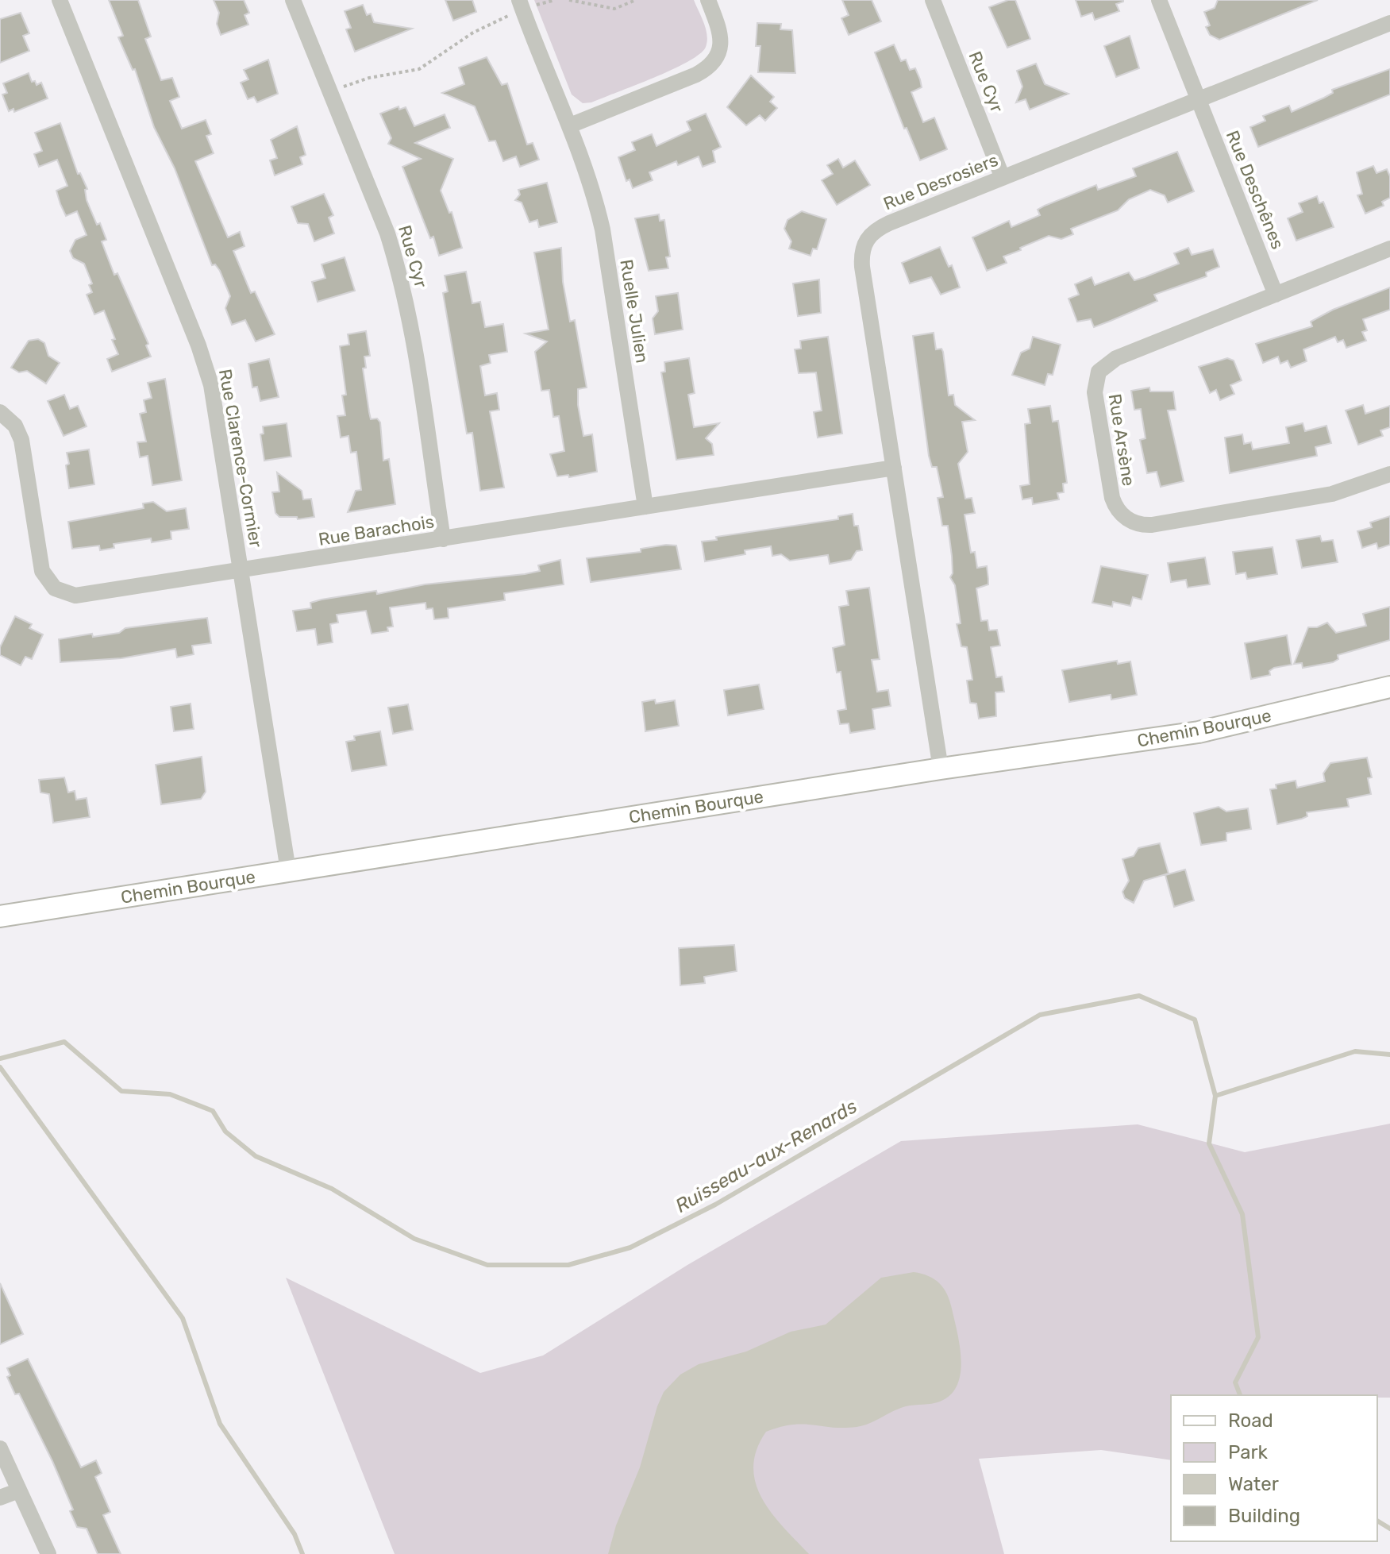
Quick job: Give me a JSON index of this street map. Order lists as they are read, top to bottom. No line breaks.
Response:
{"streets":{"street":["Rue Cyr","Rue Desrosiers","Rue Deschênes","Ruelle Julien","Rue Arsène","Rue Clarence-Cormier","Rue Barachois","Chemin Bourque"]},"crossings":[["Rue Cyr","Rue Desrosiers"],["Rue Cyr","Rue Barachois"],["Rue Desrosiers","Rue Deschênes"],["Rue Desrosiers","Rue Barachois"],["Rue Desrosiers","Chemin Bourque"],["Rue Deschênes","Rue Arsène"],["Ruelle Julien","Rue Barachois"],["Rue Clarence-Cormier","Rue Barachois"],["Rue Clarence-Cormier","Chemin Bourque"]],"water":["Ruisseau-aux-Renards"],"legend":["Road","Park","Water","Building"]}
